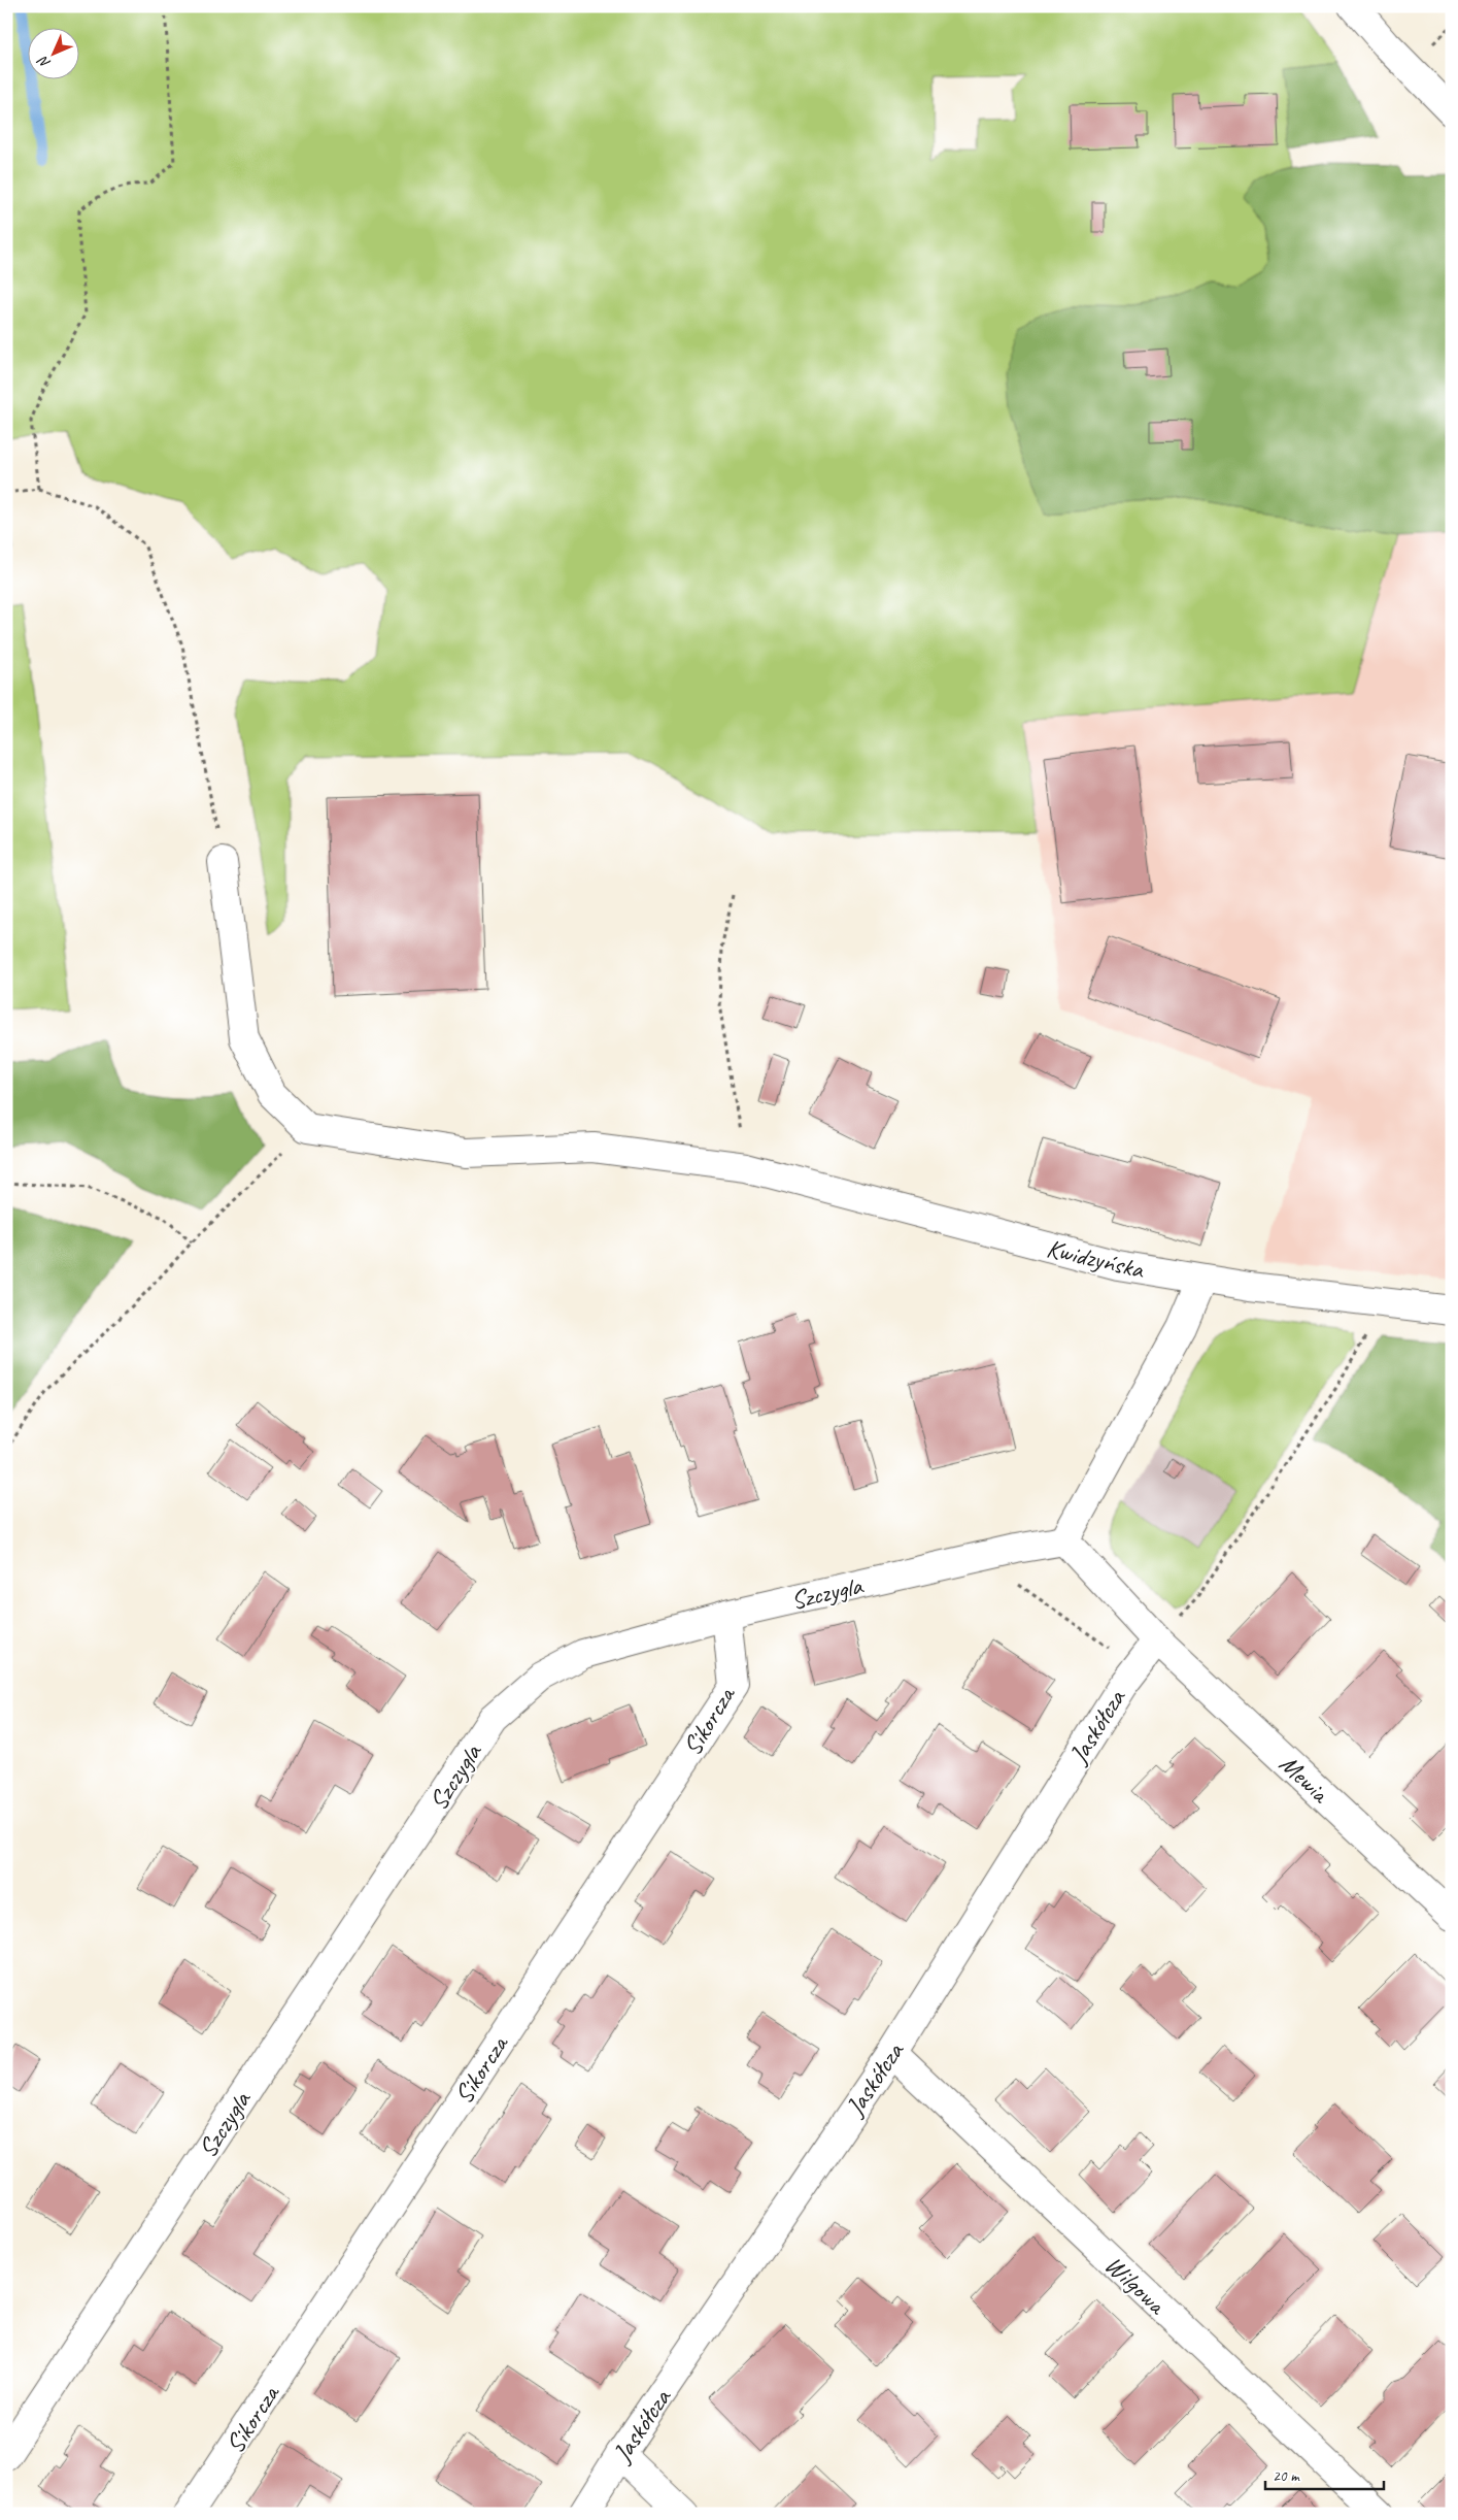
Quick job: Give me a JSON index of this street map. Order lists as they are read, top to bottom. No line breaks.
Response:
{"streets":{"street":["Kwidzyńska","Szczygla","Sikorcza","Jaskółcza","Mewia","Wilgowa"]},"crossings":[["Szczygla","Sikorcza"],["Jaskółcza","Mewia"],["Jaskółcza","Wilgowa"]],"scale_bar":"20 m","north":"bottom left"}
